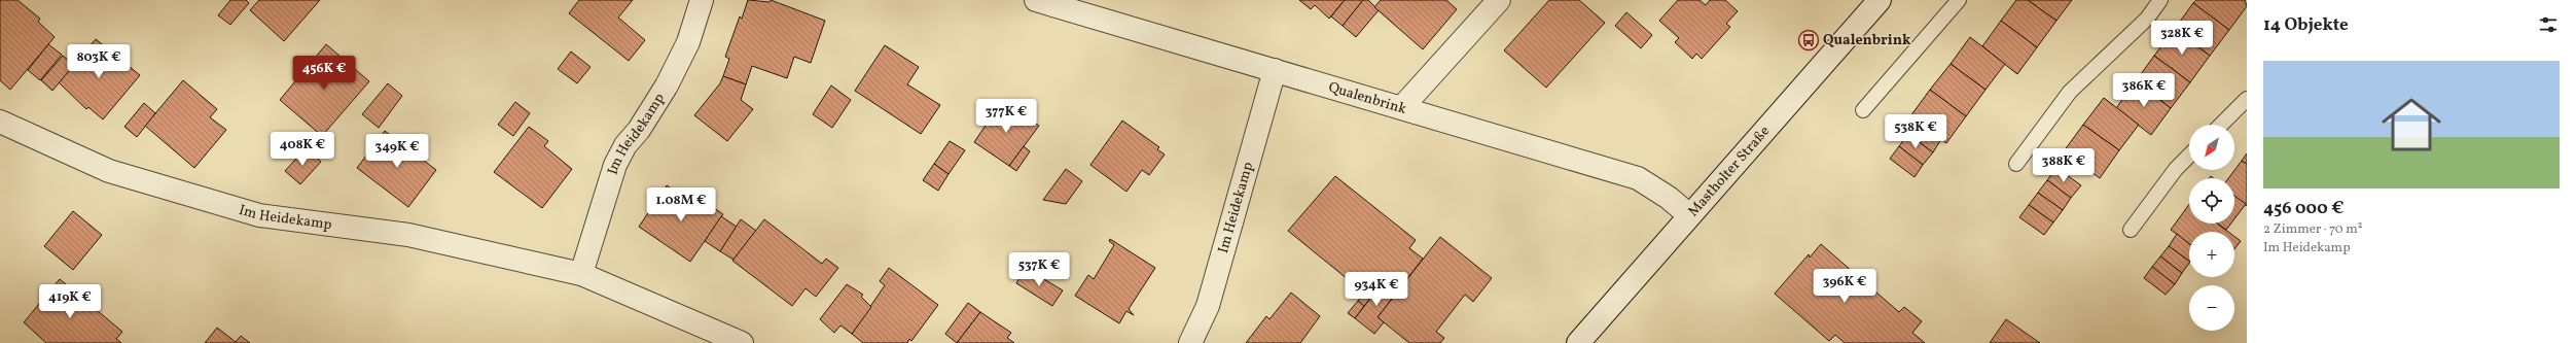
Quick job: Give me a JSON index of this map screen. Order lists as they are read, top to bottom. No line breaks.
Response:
{"streets":{"street":["Qualenbrink","Im Heidekamp","Mastholter Straße"]},"crossings":[["Qualenbrink","Im Heidekamp"],["Qualenbrink","Mastholter Straße"]],"places":{"bus stop":["Qualenbrink"]},"north":"bottom left","page":{"heading":"14 Objekte","price":["328K €","803K €","456K €","386K €","377K €","538K €","408K €","349K €","388K €","1.08M €","537K €","396K €","934K €","419K €"],"list":[{"name":"456 000 €","note":"2 Zimmer · 70 m² · Im Heidekamp"}],"map_buttons":["+","−"]}}
